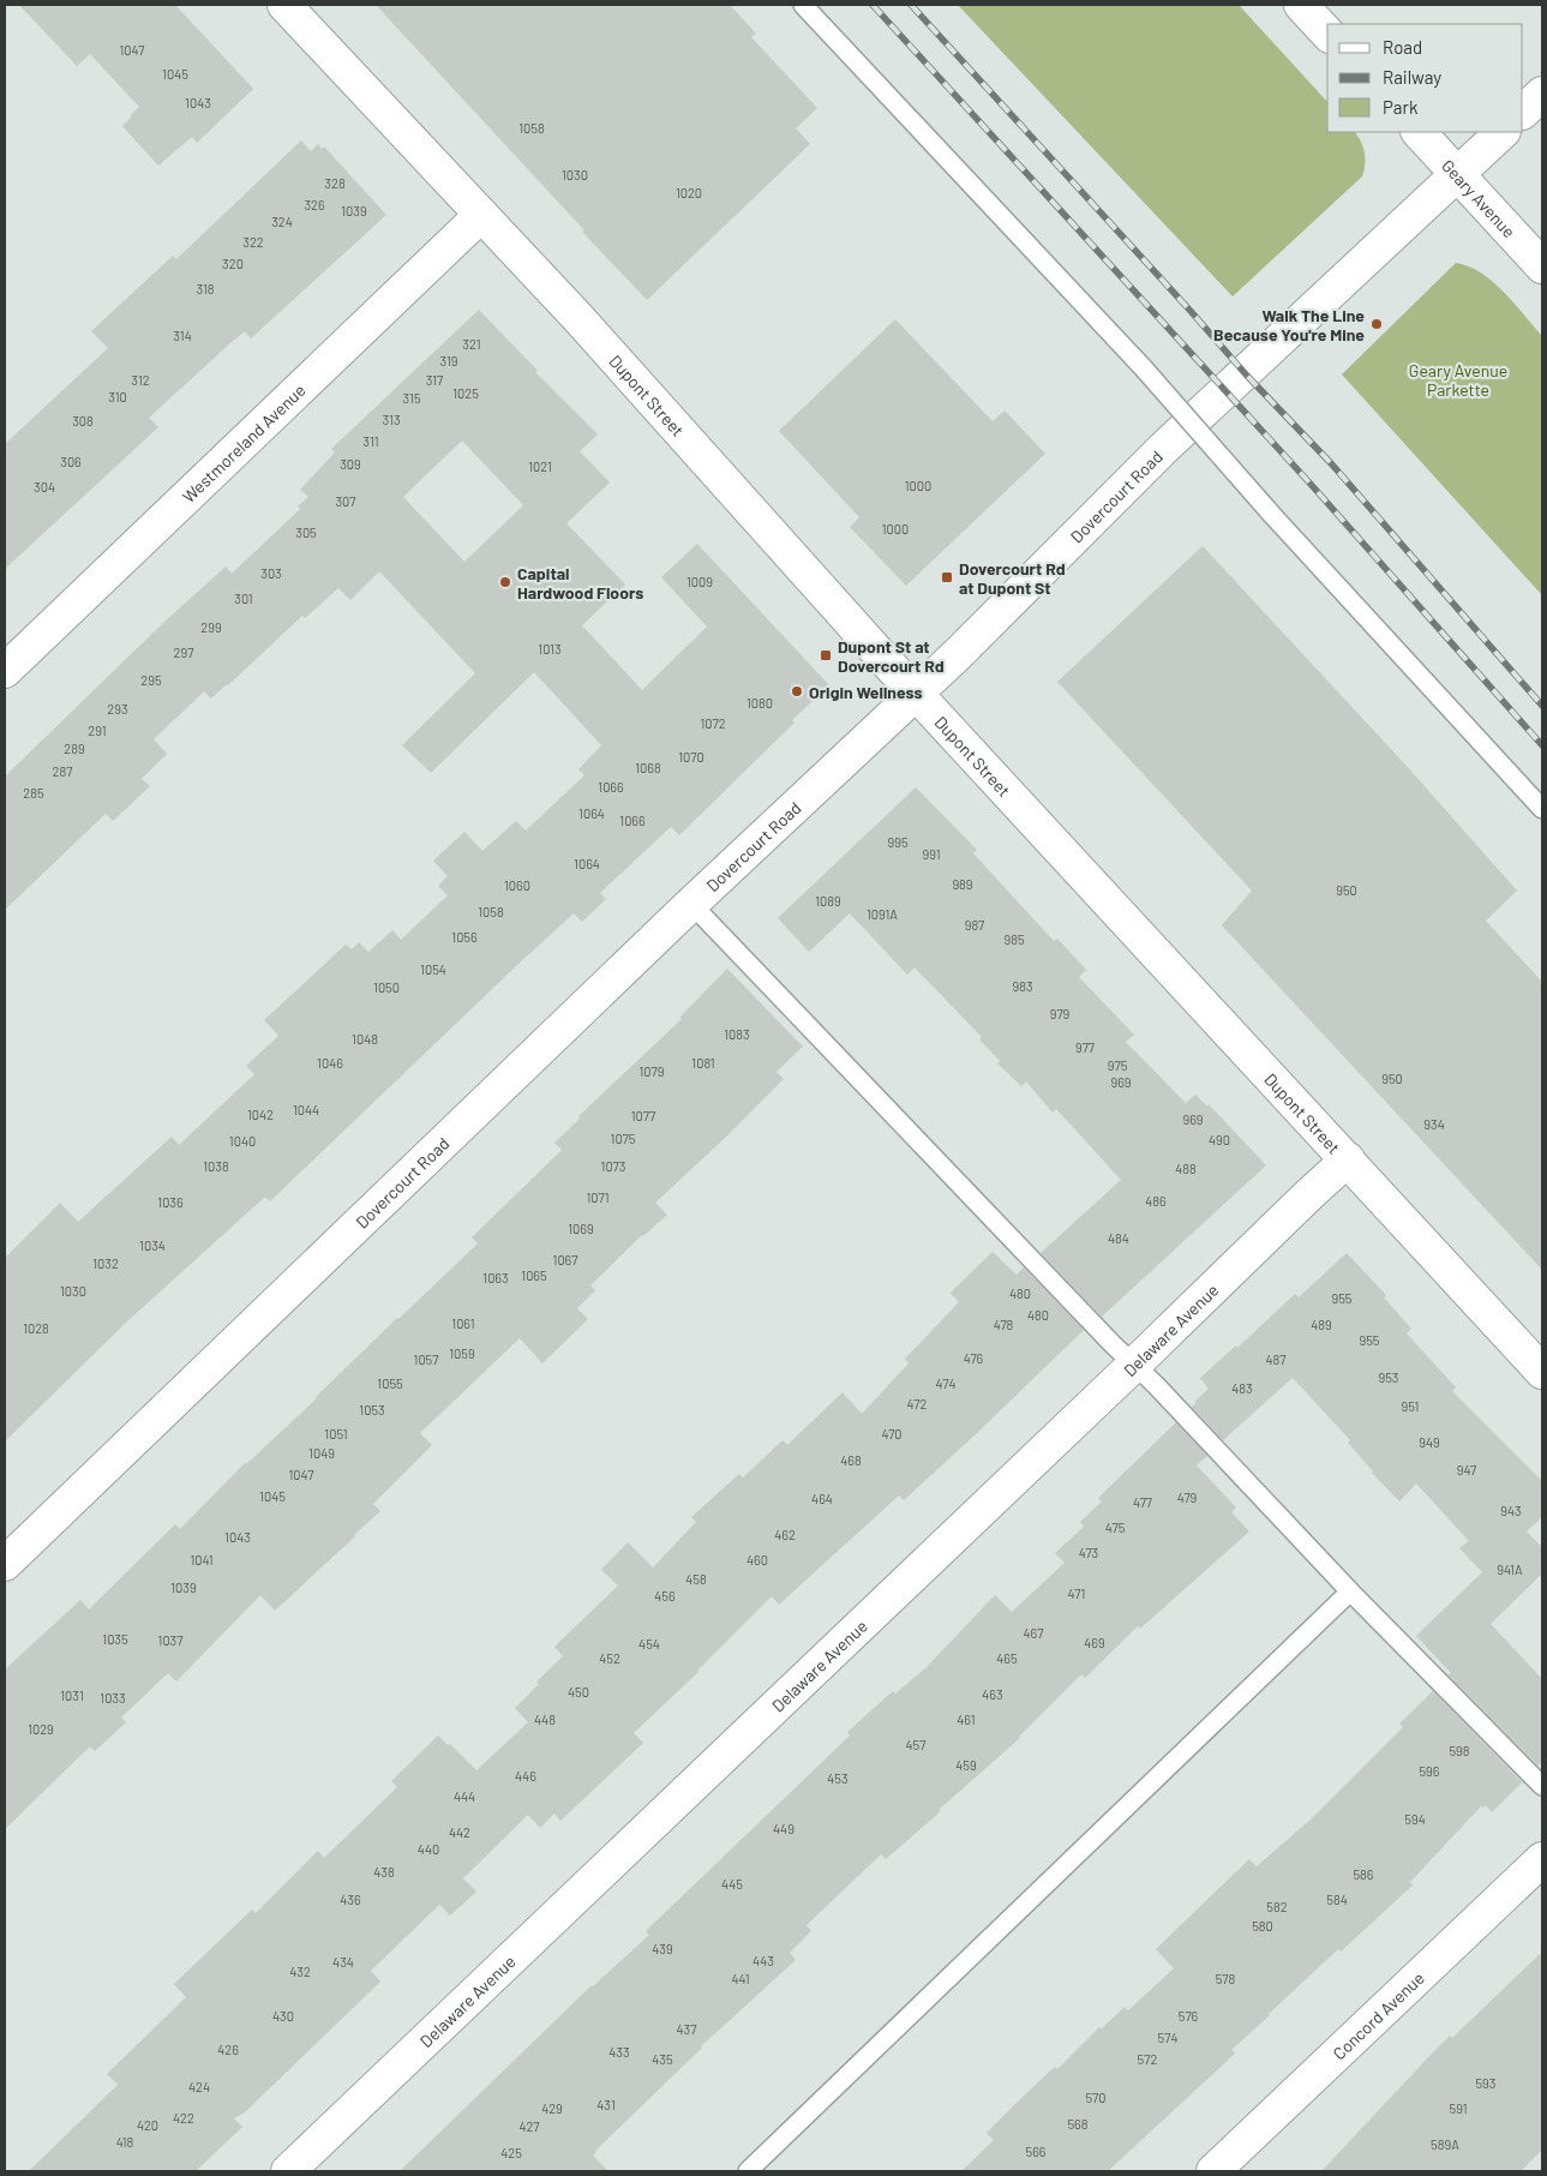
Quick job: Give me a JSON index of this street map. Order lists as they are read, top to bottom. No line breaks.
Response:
{"streets":{"street":["Geary Avenue","Dupont Street","Westmoreland Avenue","Dovercourt Road","Delaware Avenue","Concord Avenue"]},"crossings":[["Geary Avenue","Dovercourt Road"],["Dupont Street","Westmoreland Avenue"],["Dupont Street","Dovercourt Road"],["Dupont Street","Delaware Avenue"]],"parks":["Geary Avenue Parkette"],"places":{"other":["Walk The Line Because You're Mine","Capital Hardwood Floors","Origin Wellness"],"transit":["Dovercourt Rd at Dupont St","Dupont St at Dovercourt Rd"]},"house_numbers":["1047","1045","1043","1058","1030","328","1020","326","1039","324","322","320","318","314","321","319","312","317","1025","310","315","313","308","311","306","309","1021","1000","304","307","1000","305","303","1009","301","299","1013","297","295","1080","293","1072","291","289","1070","1068","287","1066","285","1064","1066","995","991","1064","989","1060","950","1089","1058","1091A","987","1056","985","1054","983","1050","979","1083","1048","977","1046","1081","975","1079","950","969","1044","1042","1077","969","934","1075","490","1040","1038","1073","488","1071","486","1036","1069","484","1034","1067","1032","1065","1063","1030","480","955","480","1061","478","489","1028","955","1059","476","1057","487","953","1055","474","483","472","951","1053","1051","470","949","1049","468","947","1047","1045","479","464","477","943","475","462","1043","473","1041","460","941A","458","1039","471","456","467","1035","1037","469","454","452","465","450","463","1031","1033","448","461","1029","457","598","459","596","446","453","444","594","449","442","440","438","586","445","436","584","582","580","439","443","434","432","441","578","430","576","437","574","426","433","435","572","593","424","570","431","429","591","422","568","420","427","418","589A","566","425"],"legend":["Road","Railway","Park"]}
